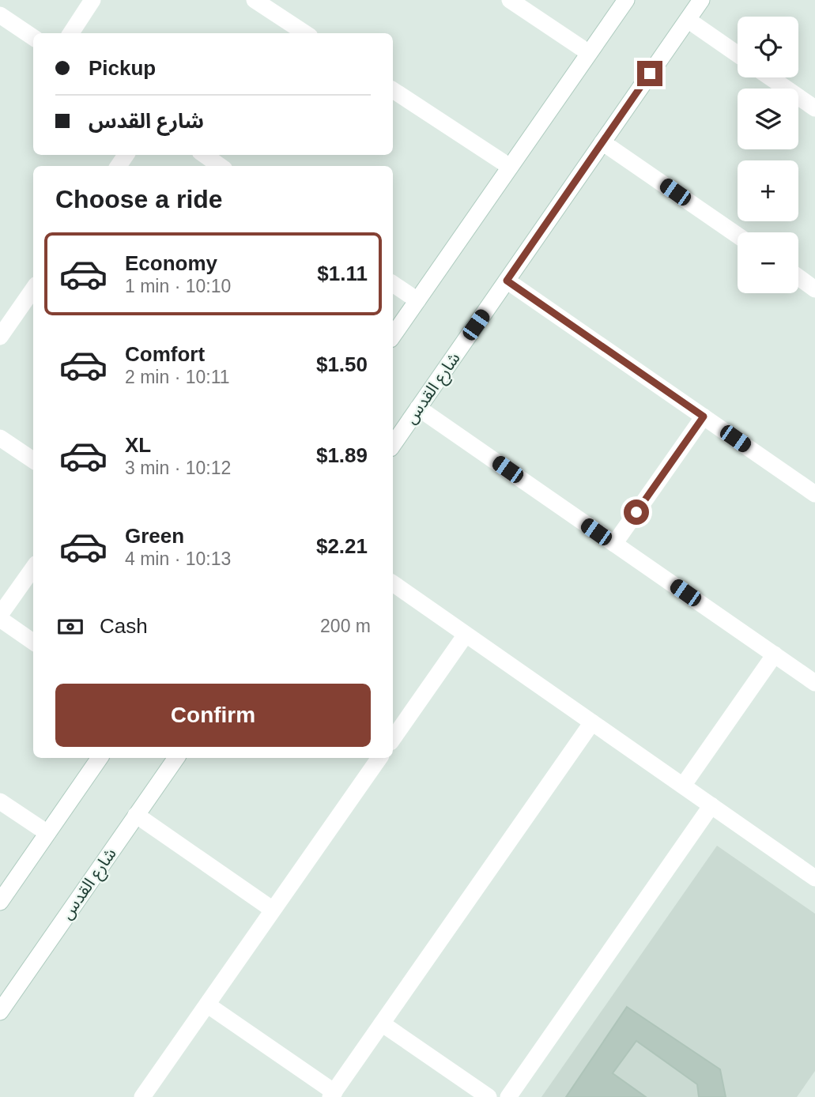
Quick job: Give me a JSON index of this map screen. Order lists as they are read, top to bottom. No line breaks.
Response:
{"streets":{"street":["شارع القدس"]},"page":{"map_buttons":["+","−"],"banner":["Pickup","شارع القدس"],"heading":"Choose a ride","list":[{"name":"Economy","note":"1 min · 10:10","value":"$1.11"},{"name":"Comfort","note":"2 min · 10:11","value":"$1.50"},{"name":"XL","note":"3 min · 10:12","value":"$1.89"},{"name":"Green","note":"4 min · 10:13","value":"$2.21"}],"pay":["Cash","200 m"],"buttons":"Confirm"}}
